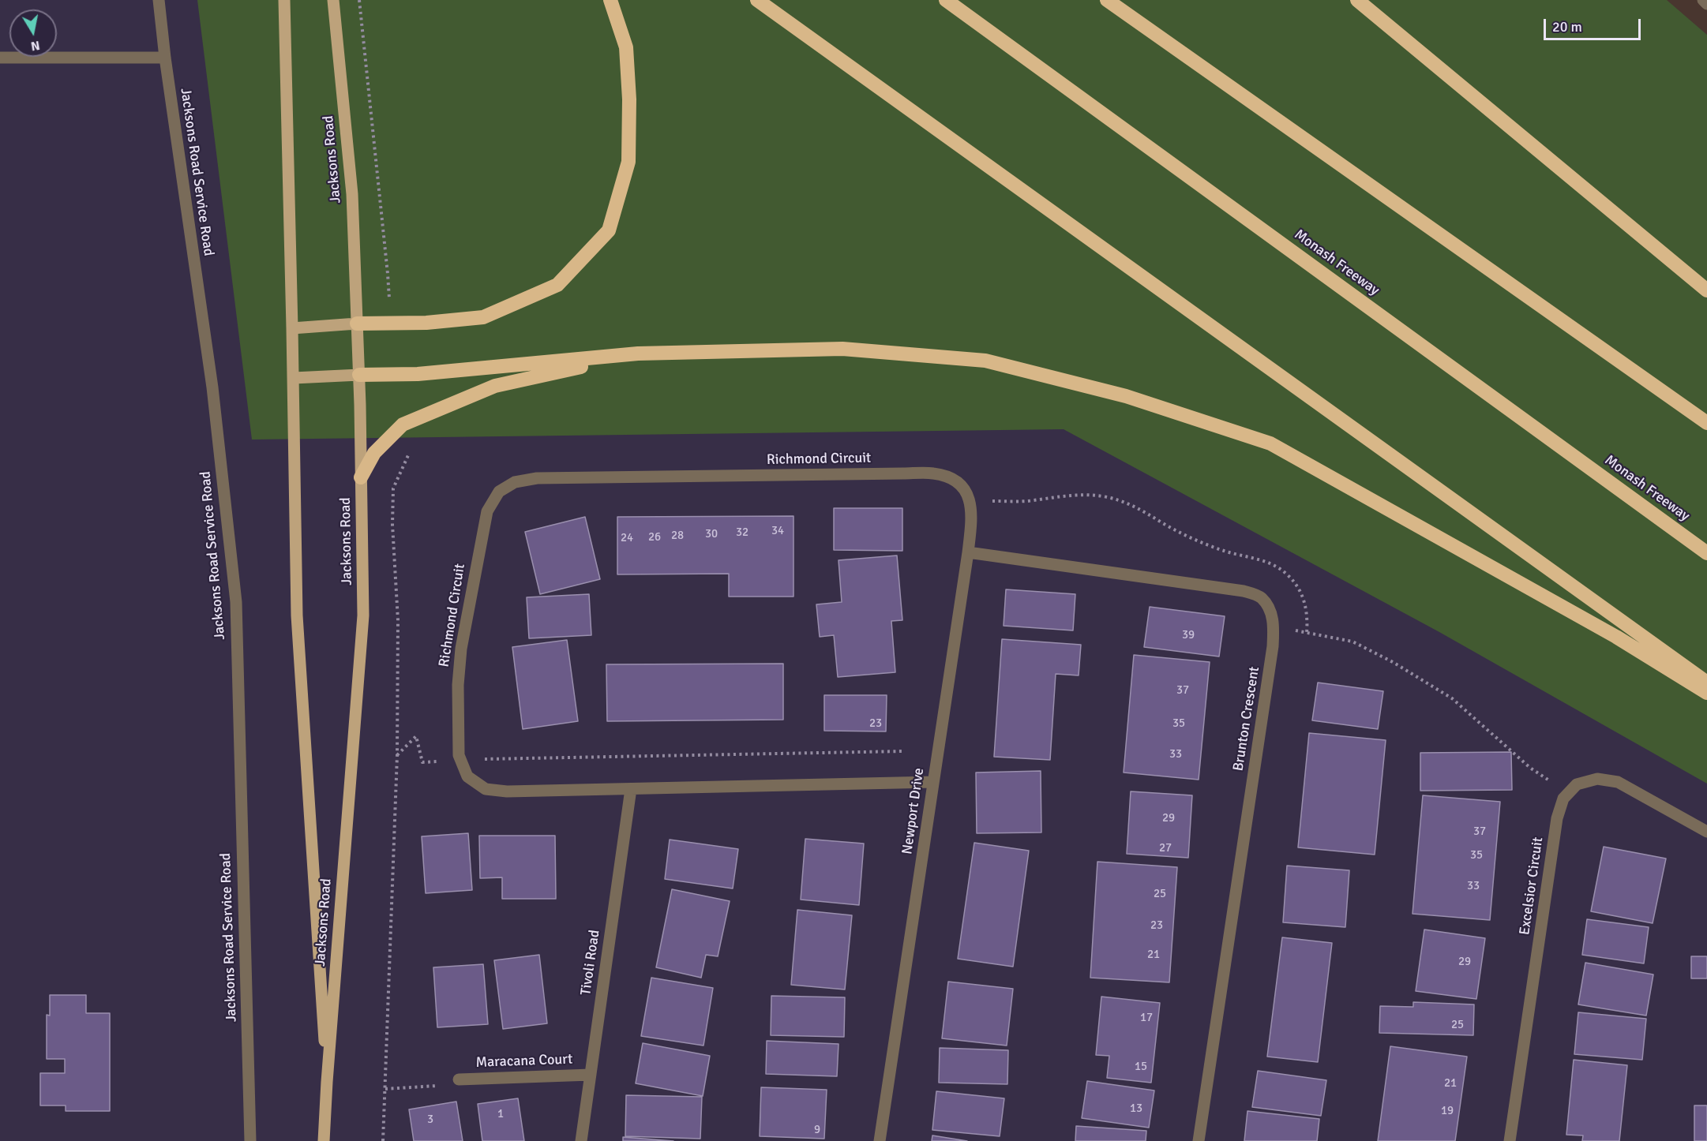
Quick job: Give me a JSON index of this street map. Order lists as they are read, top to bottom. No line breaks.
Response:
{"streets":{"highway":["Monash Freeway"],"main road":["Jacksons Road"],"street":["Jacksons Road Service Road","Richmond Circuit","Brunton Crescent","Newport Drive","Excelsior Circuit","Tivoli Road","Maracana Court"]},"crossings":[["Richmond Circuit","Newport Drive"],["Richmond Circuit","Tivoli Road"],["Brunton Crescent","Newport Drive"],["Tivoli Road","Maracana Court"]],"house_numbers":["34","32","30","28","26","24","39","37","23","35","33","29","37","27","35","33","25","23","21","29","17","25","15","21","13","19","1","3","9"],"scale_bar":"20 m","north":"bottom"}
